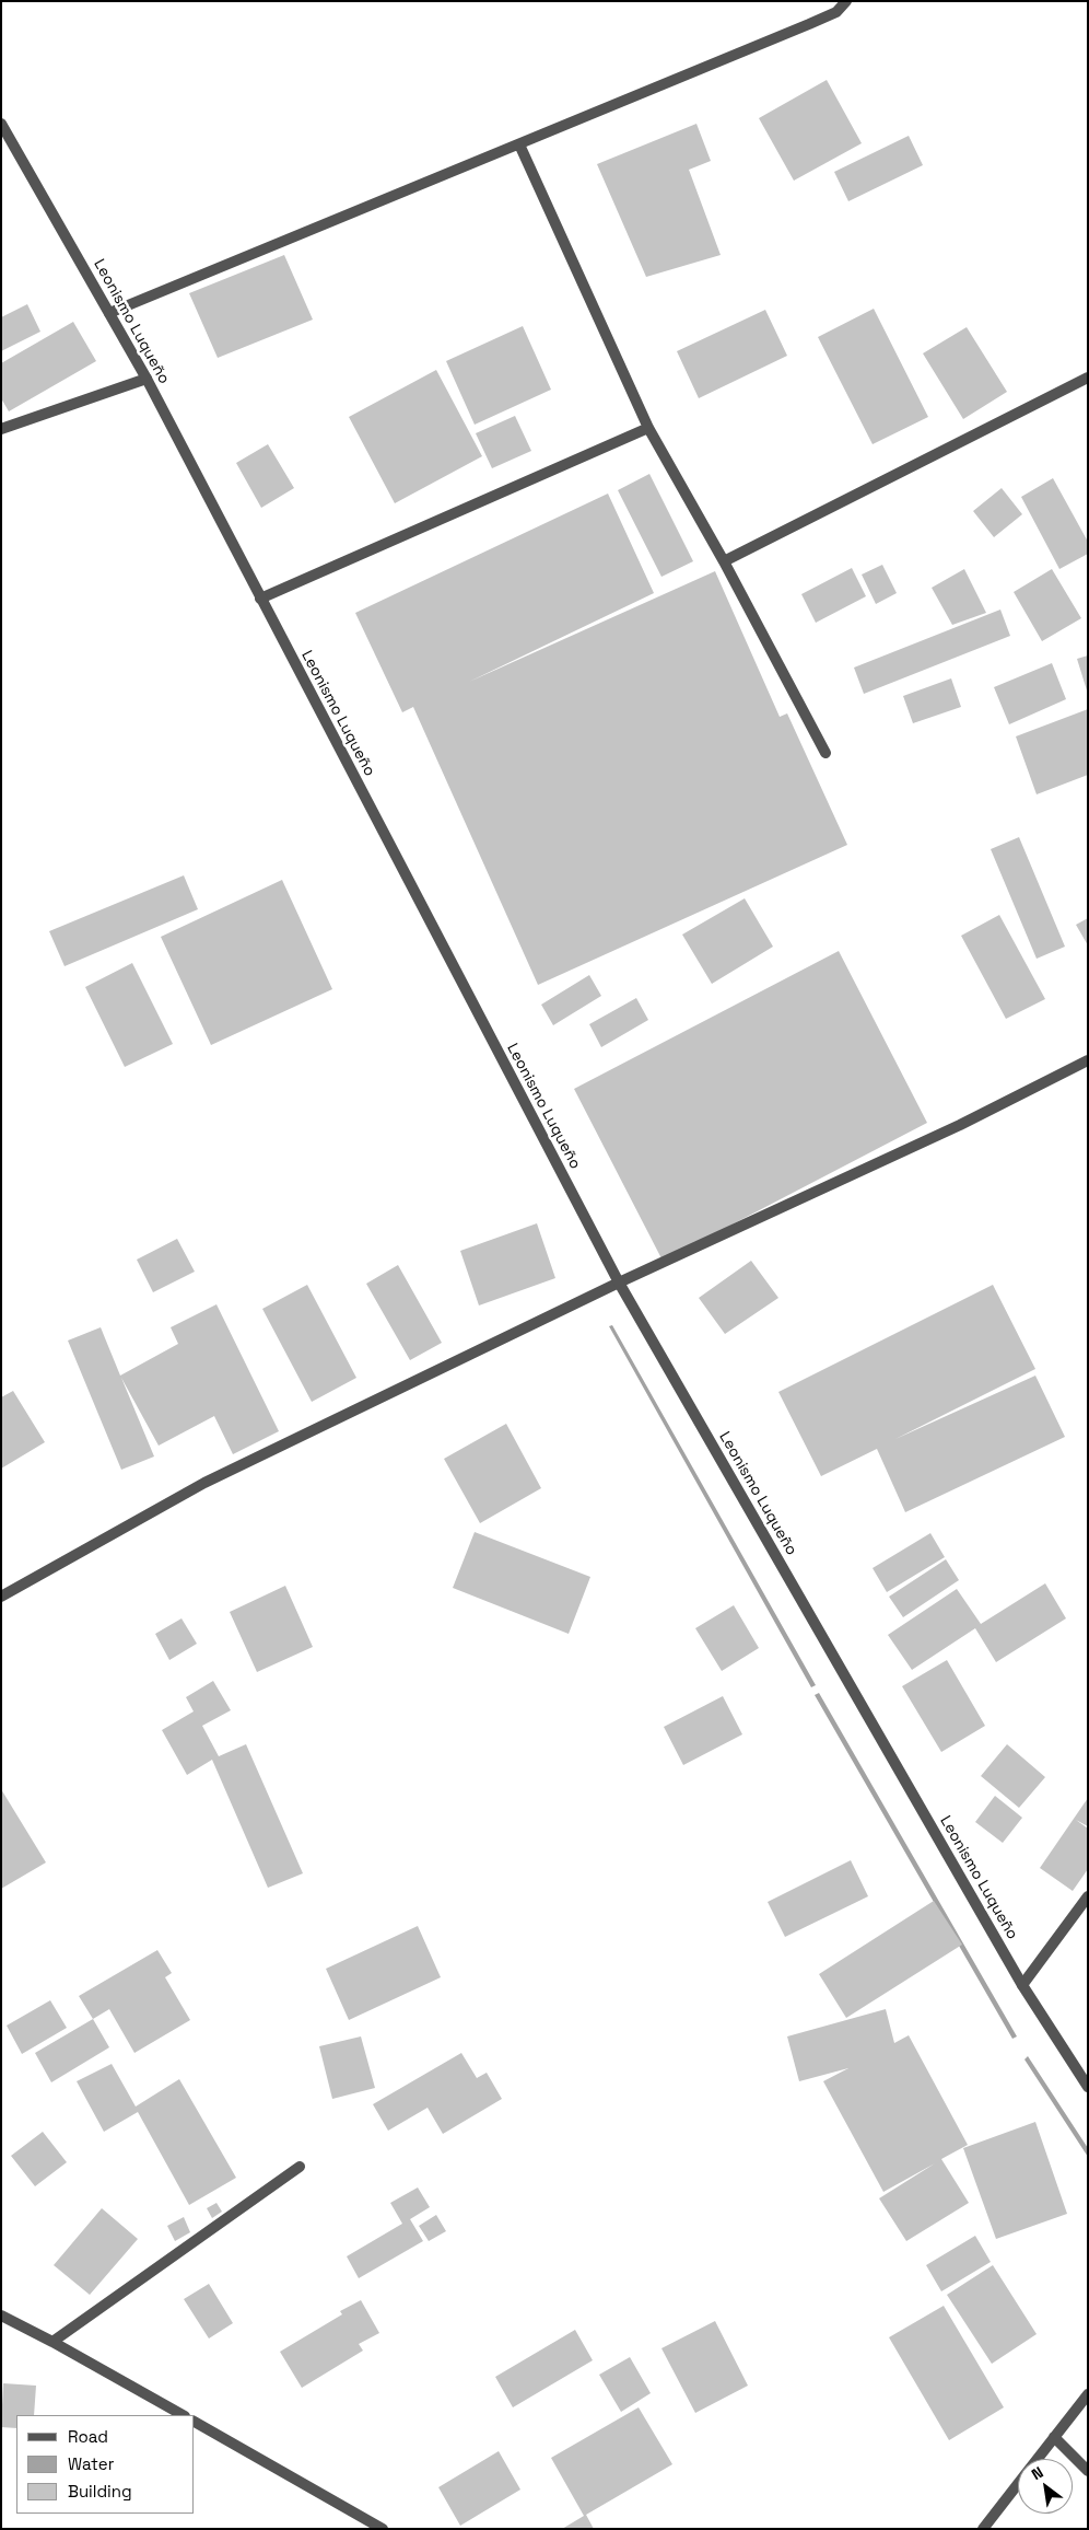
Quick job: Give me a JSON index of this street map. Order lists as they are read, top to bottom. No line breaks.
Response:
{"streets":{"street":["Leonismo Luqueño"]},"legend":["Road","Water","Building"],"north":"top left"}
